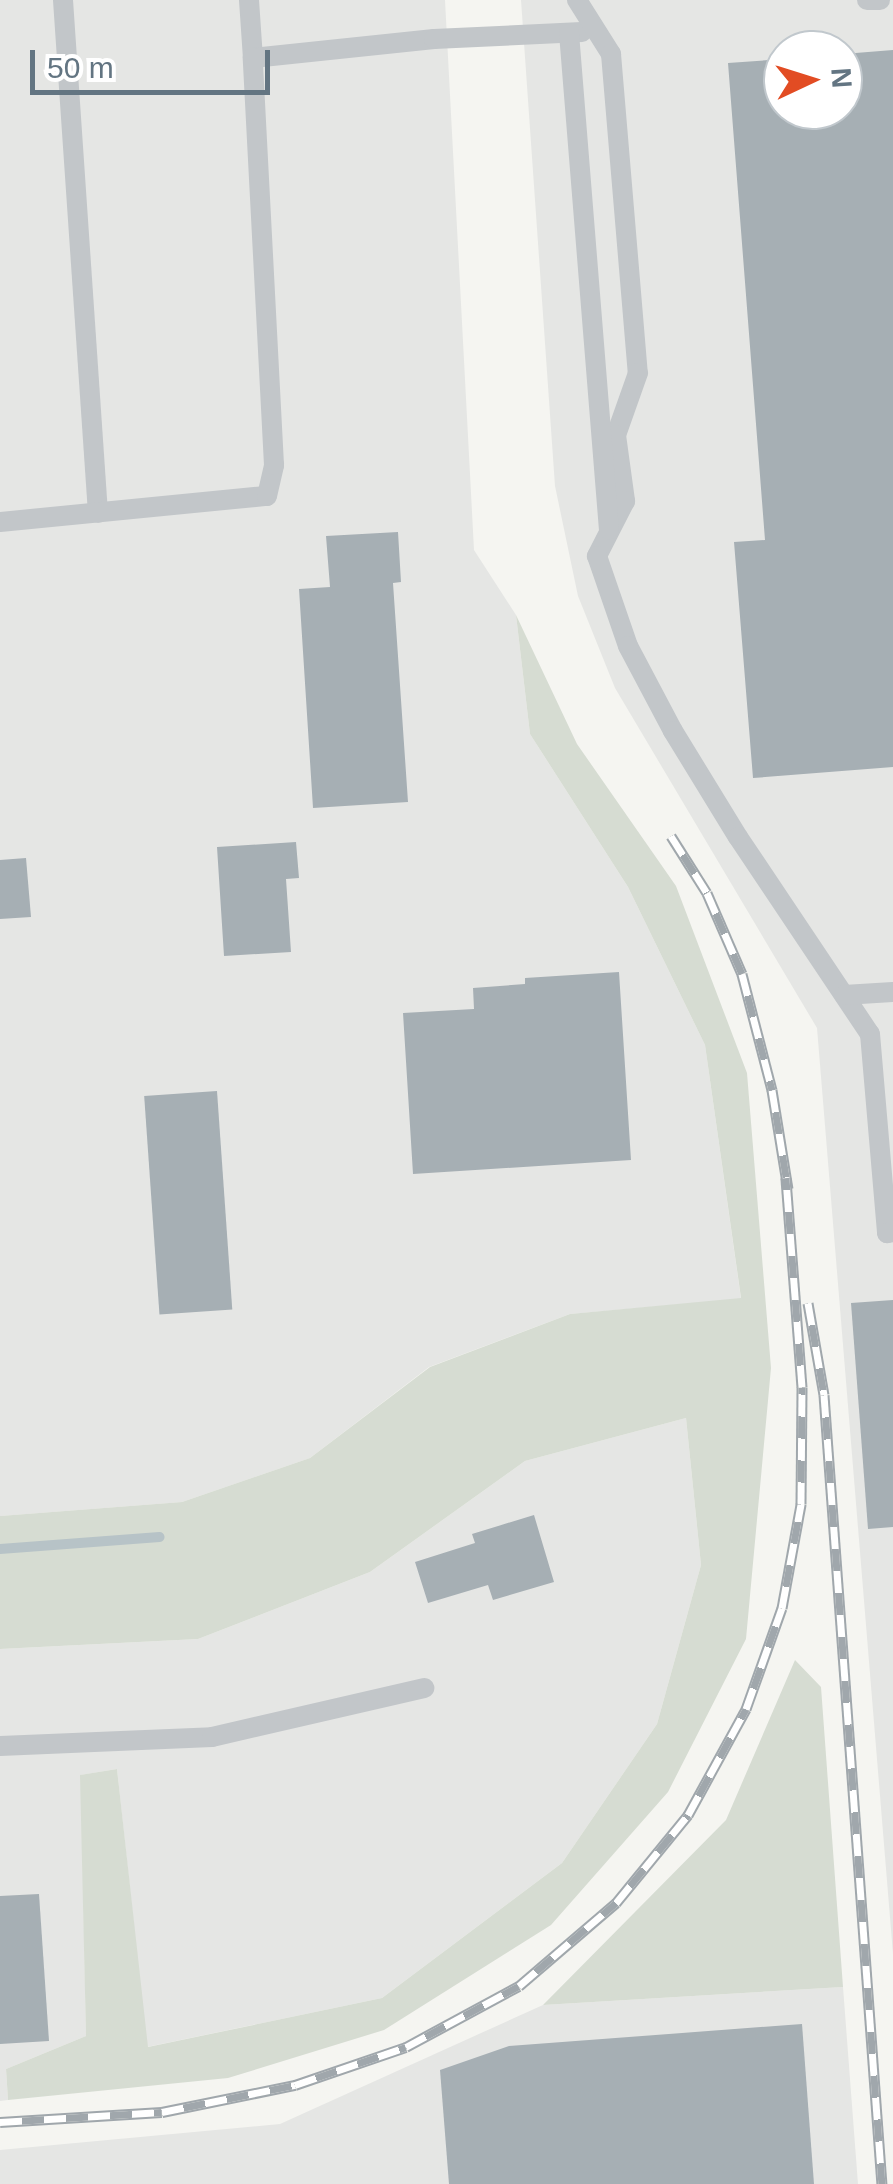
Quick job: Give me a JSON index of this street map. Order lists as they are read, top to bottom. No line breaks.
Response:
{"scale_bar":"50 m","north":"right"}
